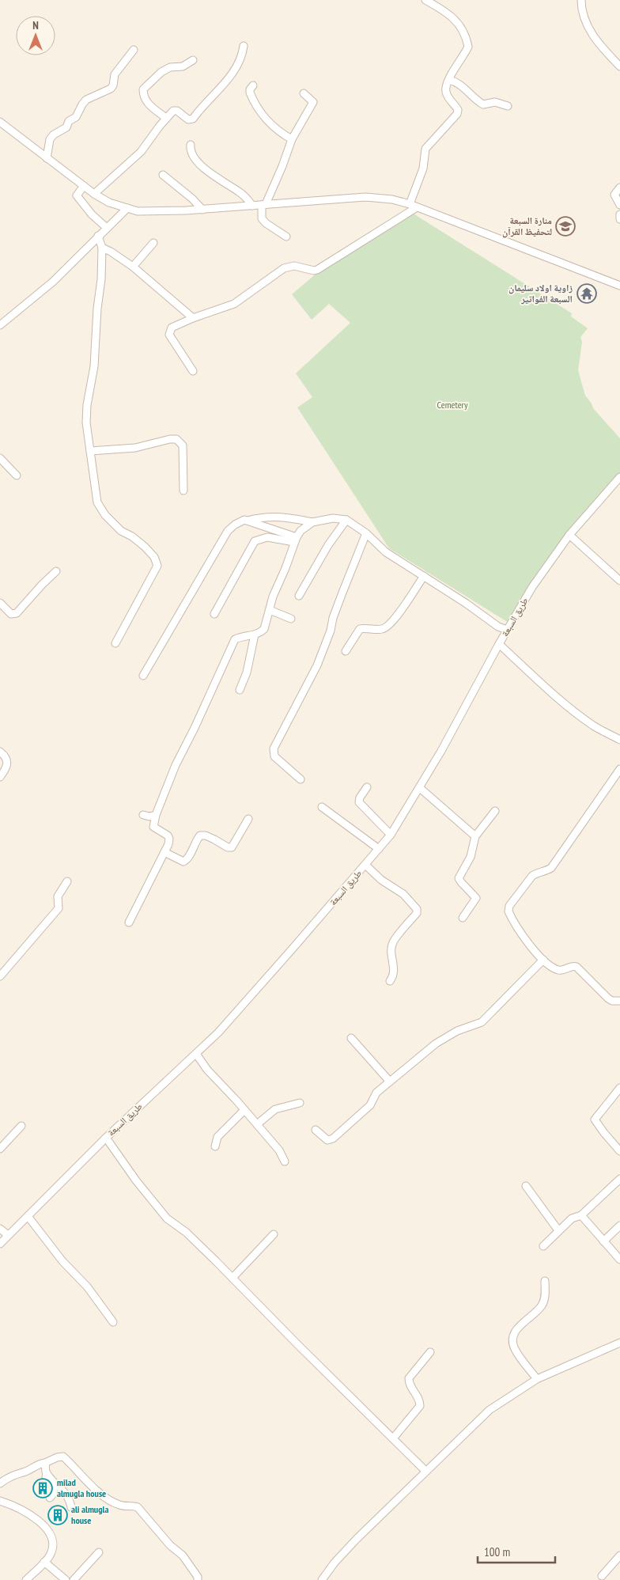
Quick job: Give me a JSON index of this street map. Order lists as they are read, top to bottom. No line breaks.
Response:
{"streets":{"street":["طريق السبعة"]},"parks":["Cemetery"],"places":{"school or university":["منارة السبعة لتحفيظ القرآن"],"temple":["زاوية اولاد سليمان السبعة الفواتير"],"building":["milad almugla house","ali almugla house"]},"scale_bar":"100 m","north":"top"}
